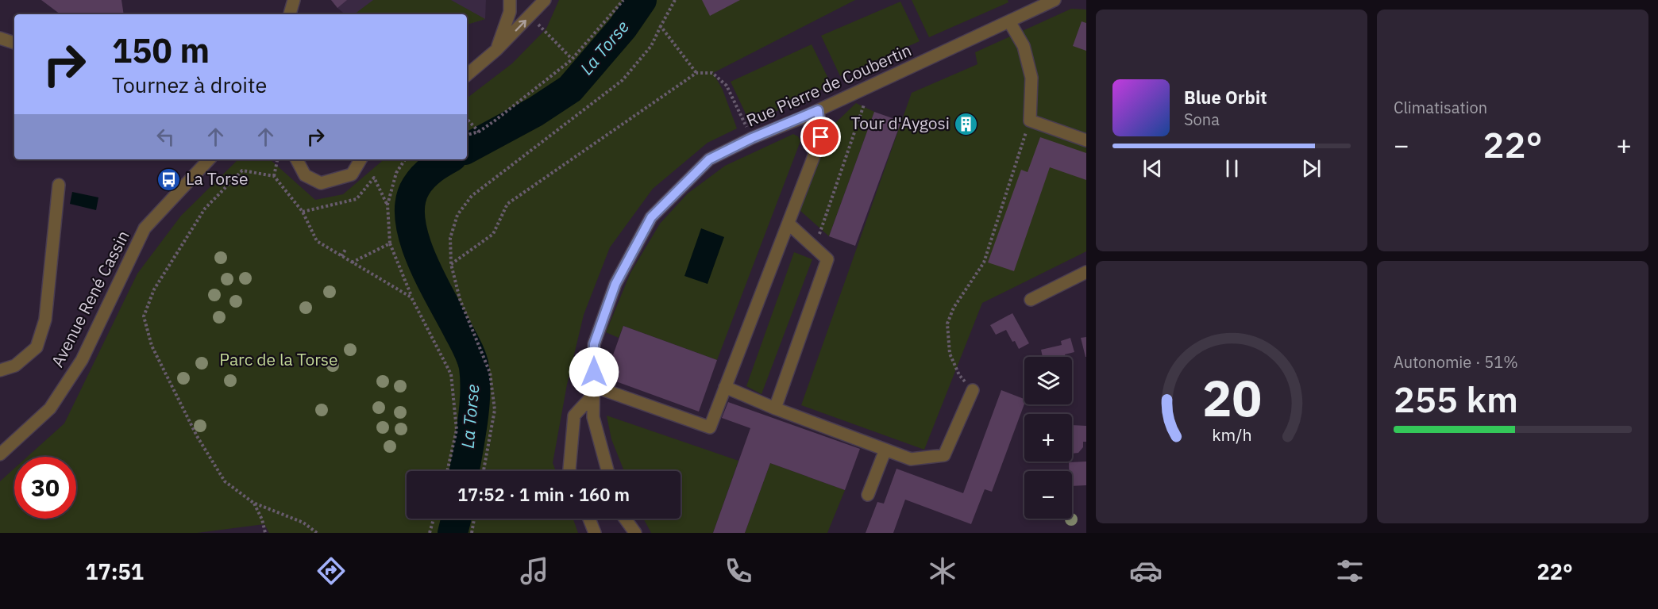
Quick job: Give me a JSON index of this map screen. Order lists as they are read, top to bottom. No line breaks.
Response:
{"streets":{"street":["Rue Pierre de Coubertin","Avenue René Cassin"]},"water":["La Torse"],"parks":["Parc de la Torse"],"places":{"building":["Tour d'Aygosi"],"bus stop":["La Torse"]},"page":{"tile":["Climatisation",["Autonomie · 51%","255 km"]],"turn":["150 m","Tournez à droite"],"song":["Blue Orbit","Sona"],"heat":["−","22°","+"],"map_buttons":["+","−"],"limit":"30","trip":"17:52 · 1 min · 160 m","tabs":["17:51","22°"],"gauge":["20","km/h"]}}
